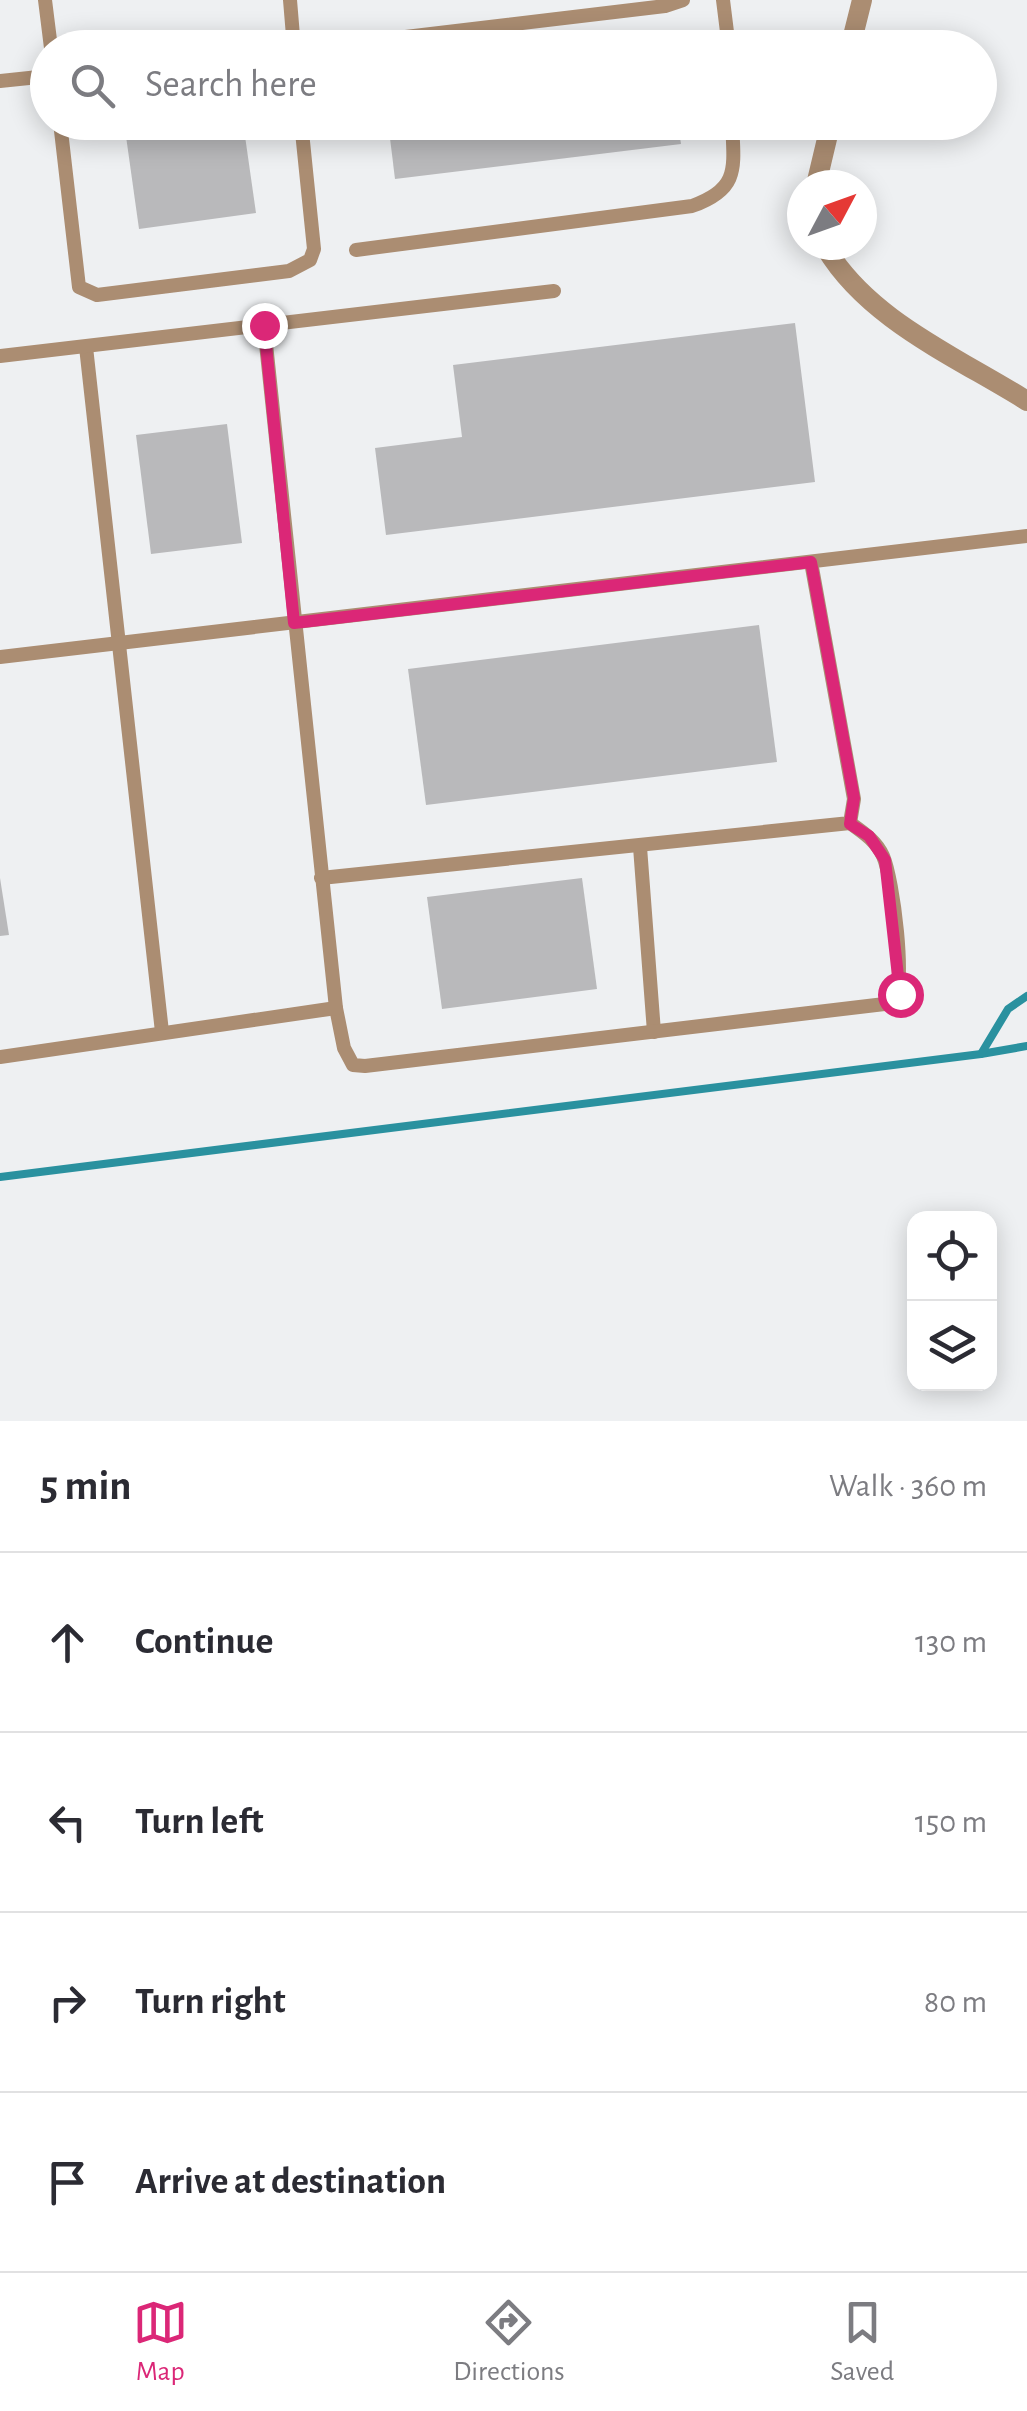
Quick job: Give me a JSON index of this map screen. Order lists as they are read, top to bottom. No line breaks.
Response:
{"north":"top right","page":{"search":"Search here","heading":["5 min","Walk · 360 m"],"list":[["Continue","130 m"],["Turn left","150 m"],["Turn right","80 m"],"Arrive at destination"],"nav":["Map","Directions","Saved"]}}
